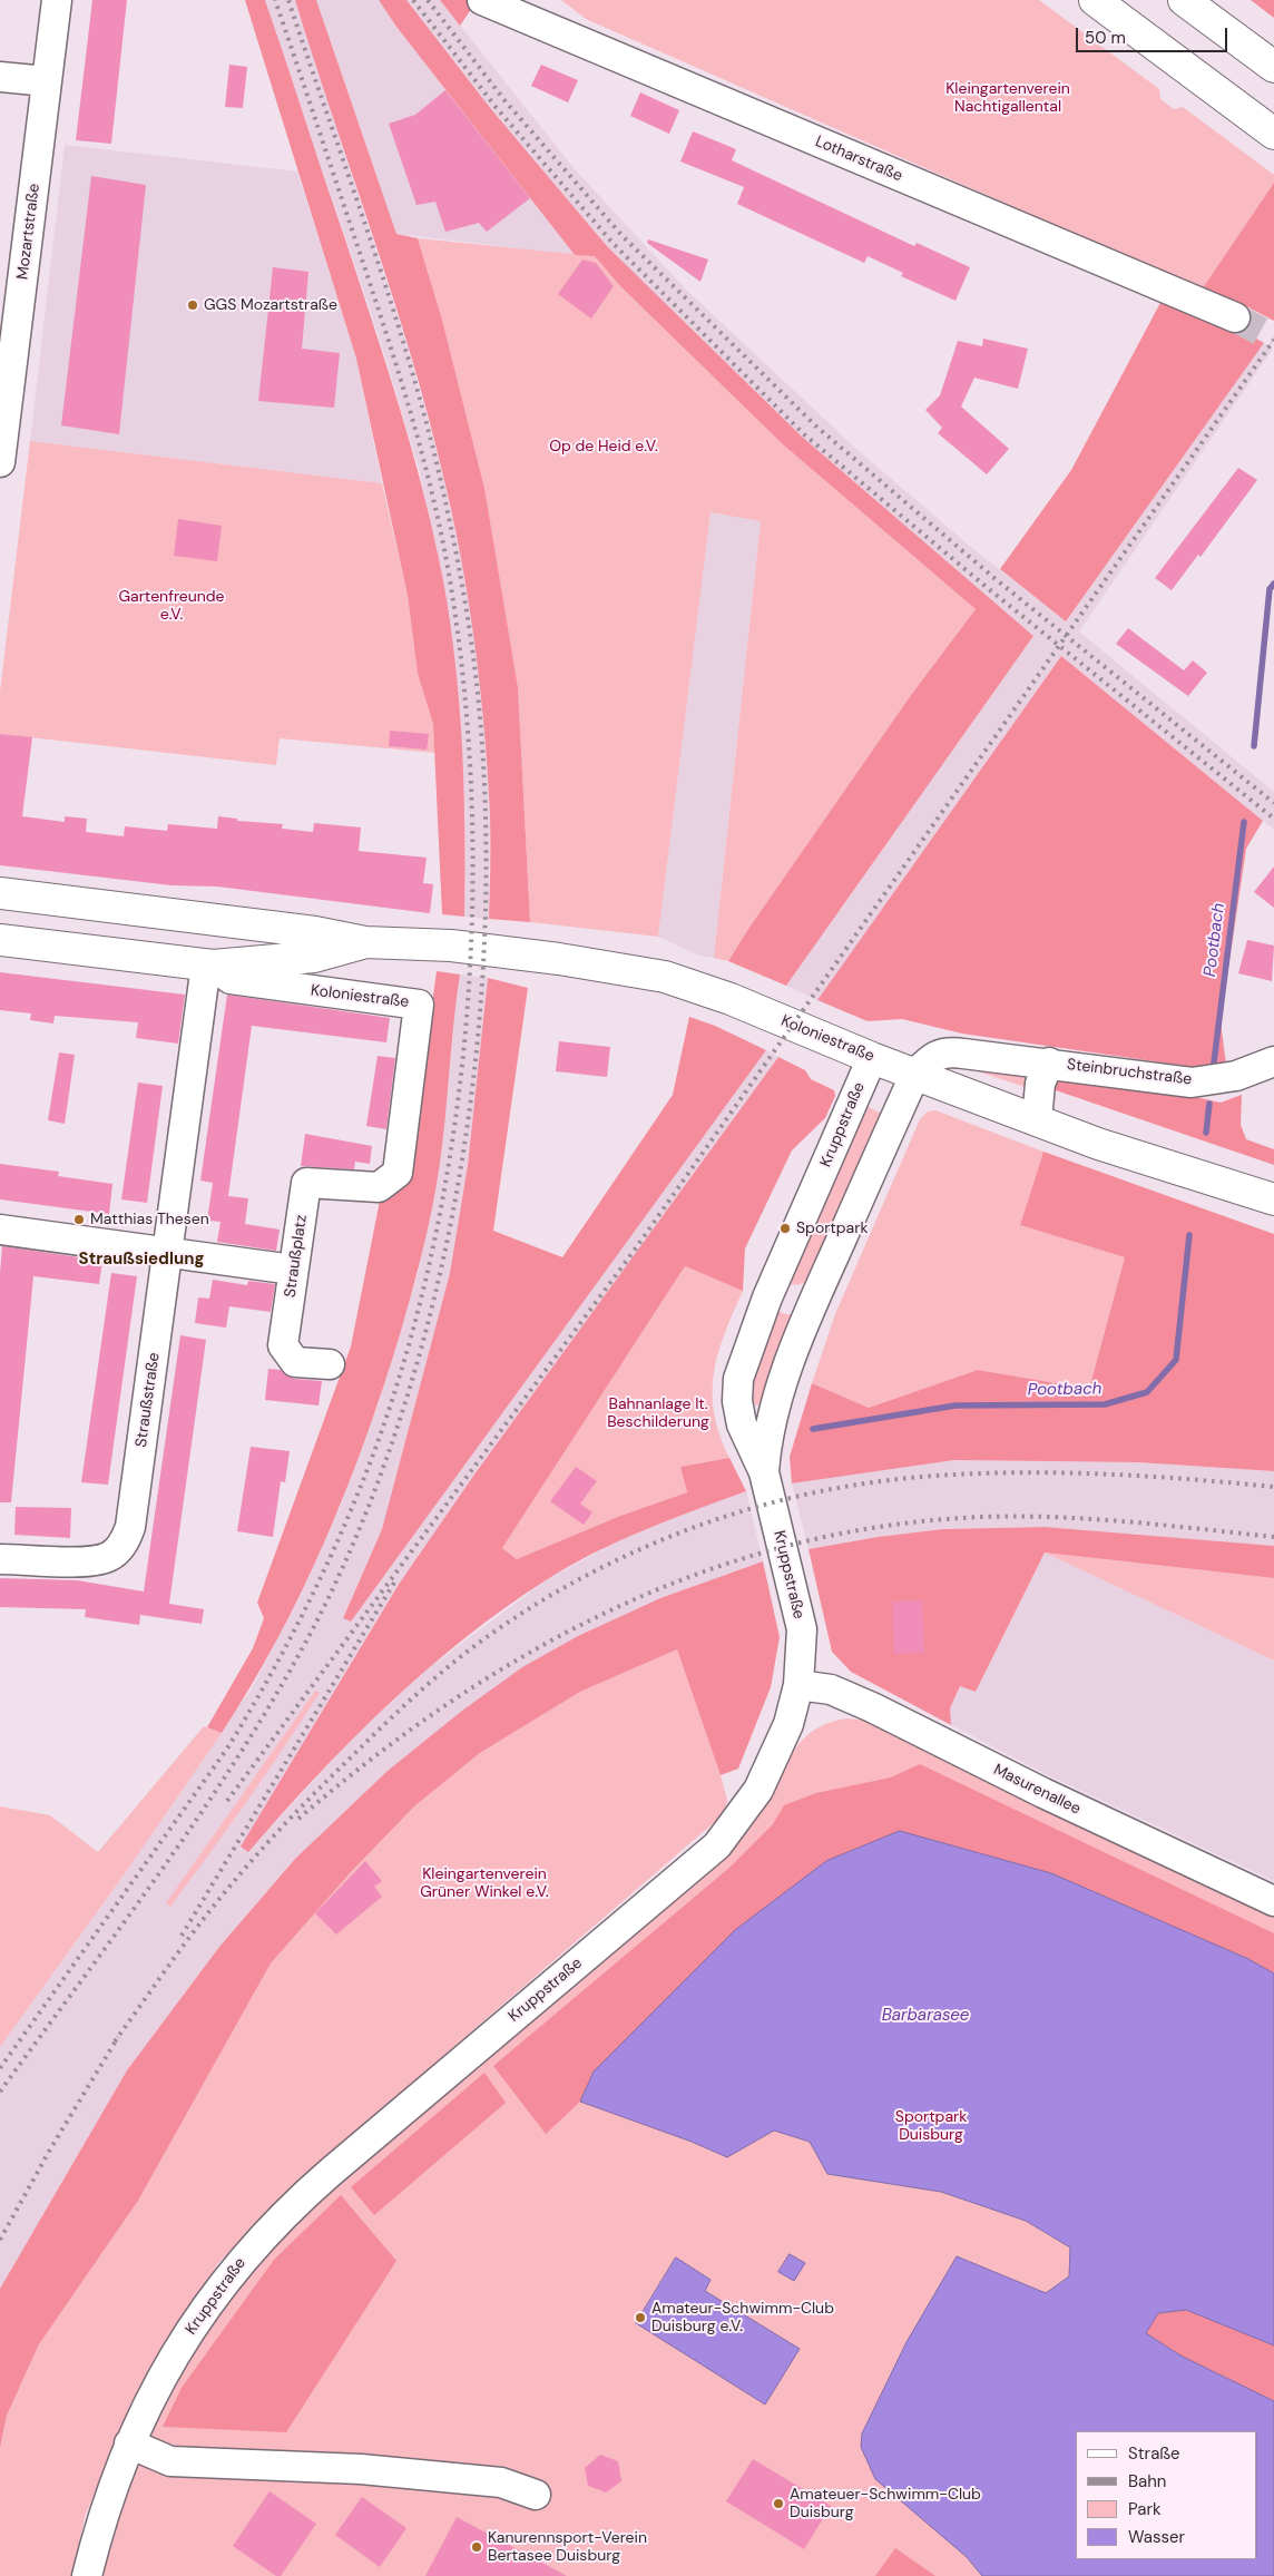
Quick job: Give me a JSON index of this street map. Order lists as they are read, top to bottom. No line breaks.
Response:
{"streets":{"main road":["Koloniestraße"],"street":["Lotharstraße","Mozartstraße","Steinbruchstraße","Kruppstraße","Straußplatz","Straußstraße","Masurenallee"]},"crossings":[["Koloniestraße","Steinbruchstraße"],["Koloniestraße","Kruppstraße"],["Koloniestraße","Straußplatz"],["Koloniestraße","Straußstraße"],["Steinbruchstraße","Kruppstraße"],["Kruppstraße","Masurenallee"]],"districts":["Straußsiedlung"],"water":["Pootbach","Barbarasee"],"parks":["Kleingartenverein Nachtigallental","Op de Heid e.V.","Gartenfreunde e.V.","Bahnanlage lt. Beschilderung","Kleingartenverein Grüner Winkel e.V.","Sportpark Duisburg"],"places":["GGS Mozartstraße","Matthias Thesen","Sportpark","Amateur-Schwimm-Club Duisburg e.V.","Amateuer-Schwimm-Club Duisburg","Kanurennsport-Verein Bertasee Duisburg"],"legend":["Straße","Bahn","Park","Wasser"],"scale_bar":"50 m"}
